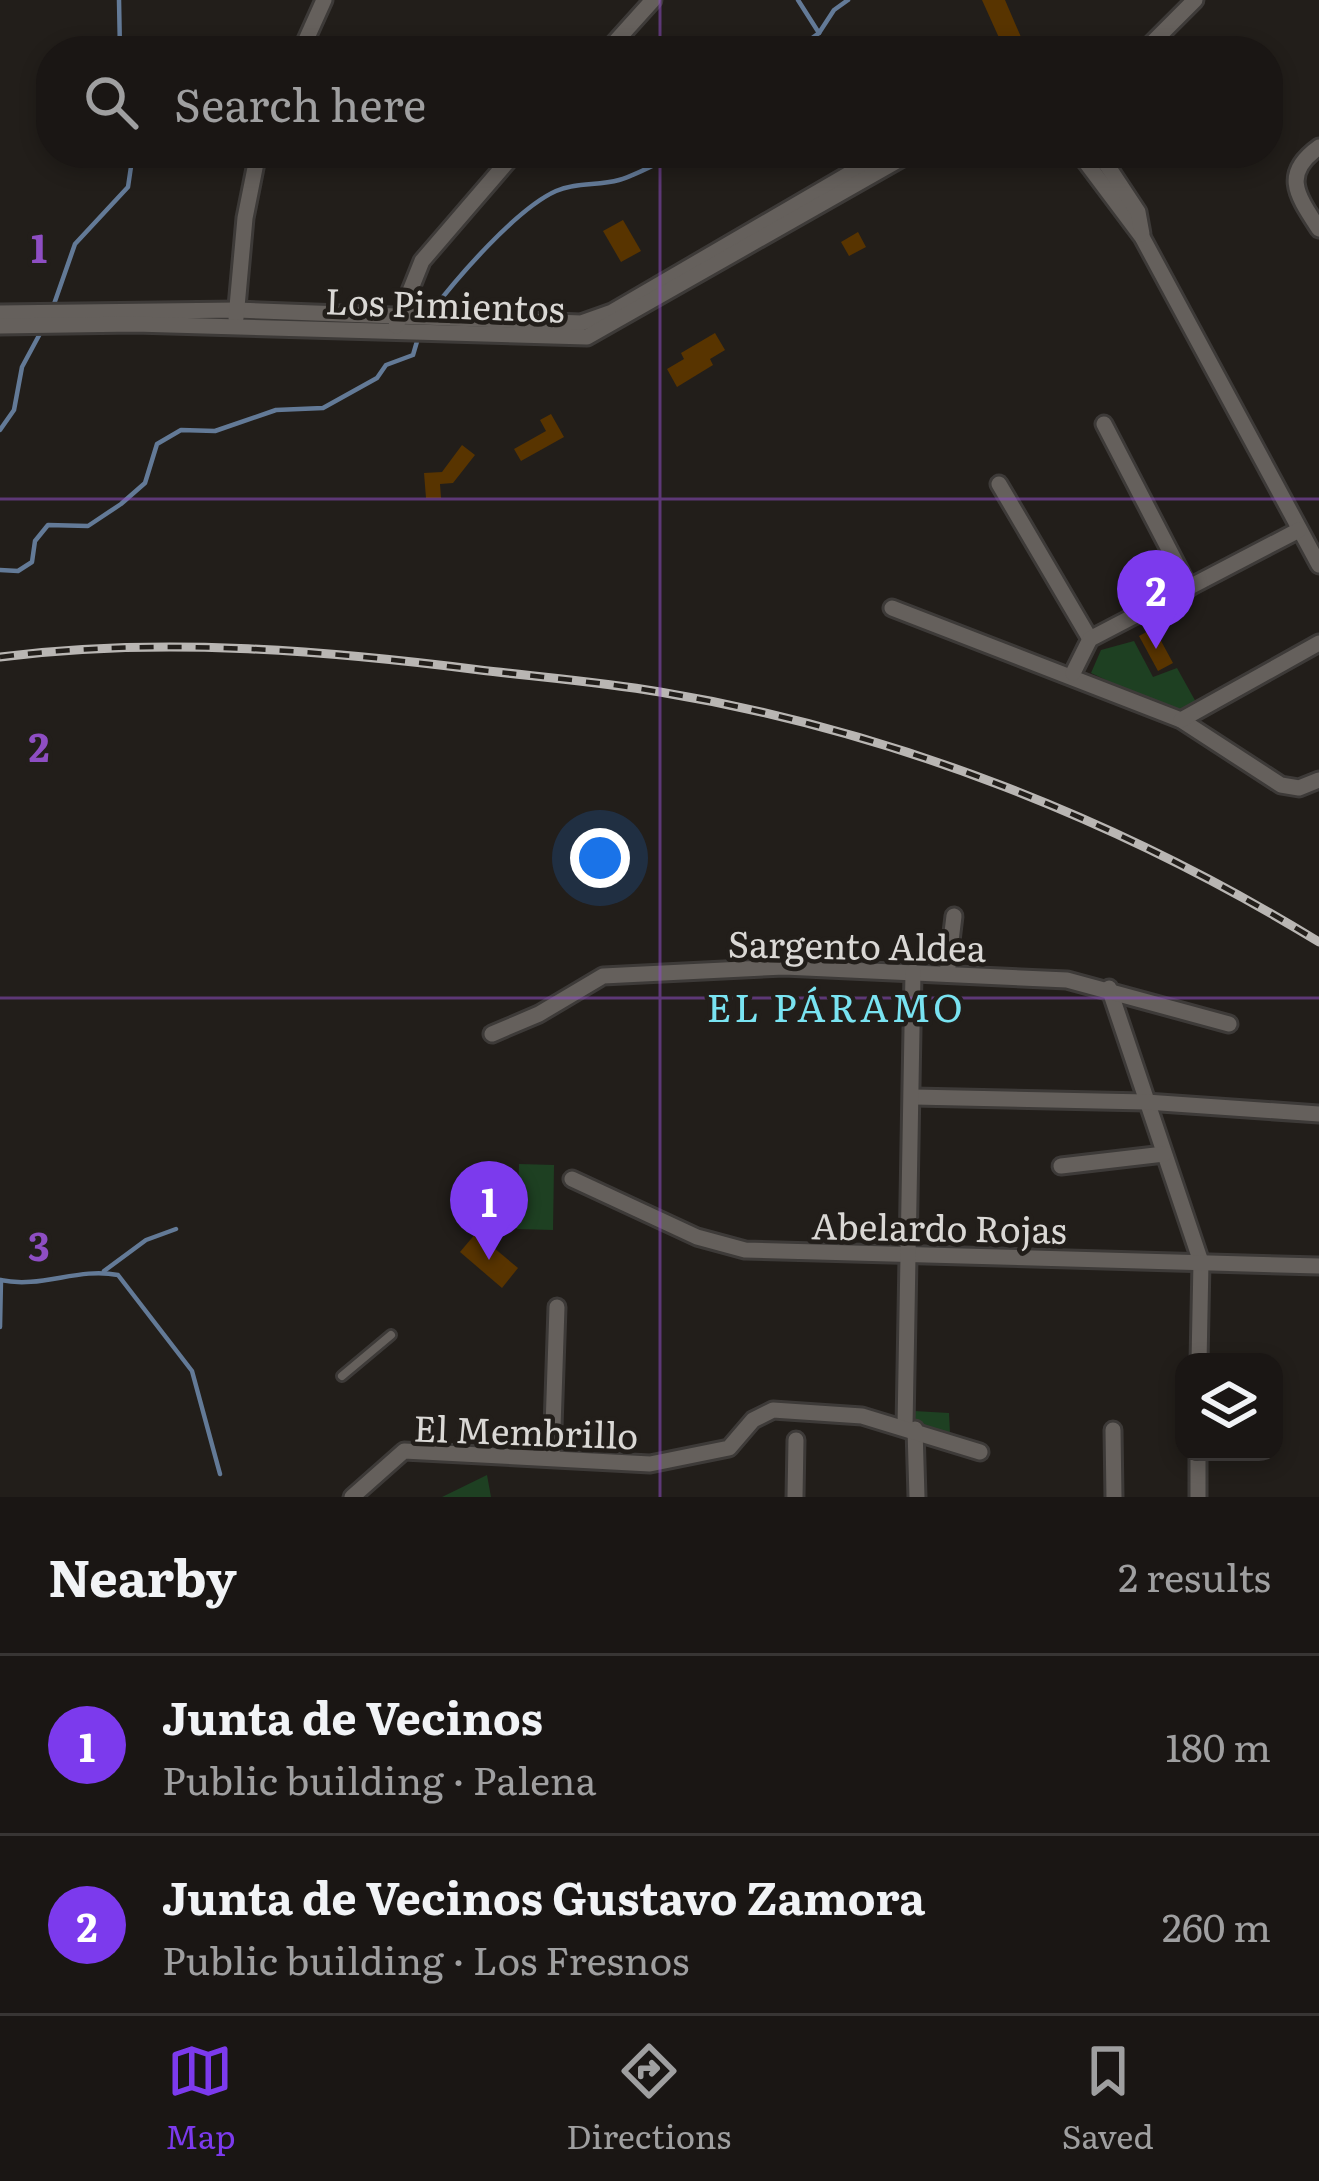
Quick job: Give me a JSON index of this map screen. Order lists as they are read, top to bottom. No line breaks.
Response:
{"streets":{"street":["Los Pimientos","Sargento Aldea","Abelardo Rojas","El Membrillo"]},"districts":["EL PÁRAMO"],"page":{"search":"Search here","pins":["2","1"],"heading":["Nearby","2 results"],"list":[{"mark":"1","name":"Junta de Vecinos","note":"Public building · Palena","value":"180 m"},{"mark":"2","name":"Junta de Vecinos Gustavo Zamora","note":"Public building · Los Fresnos","value":"260 m"}],"nav":["Map","Directions","Saved"]},"grid":{"rows":["1","2","3"]}}
